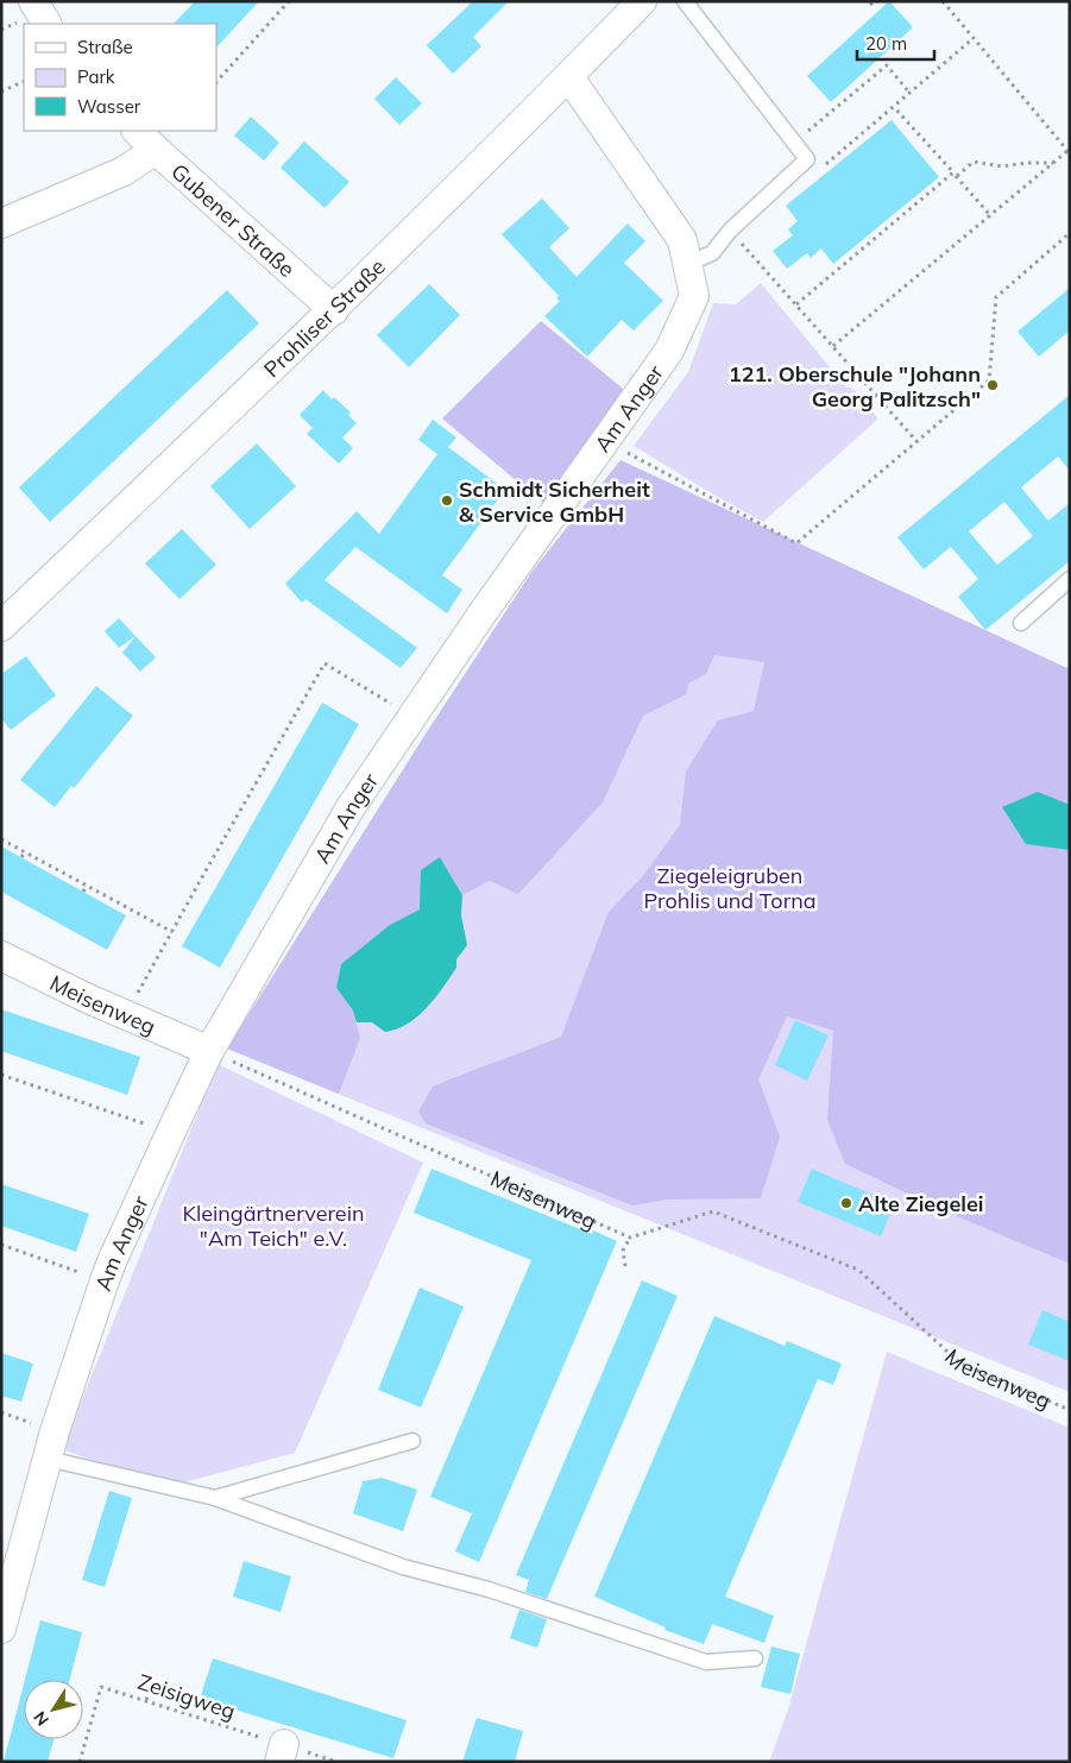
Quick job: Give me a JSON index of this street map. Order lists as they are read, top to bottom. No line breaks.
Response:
{"streets":{"street":["Gubener Straße","Prohliser Straße","Am Anger","Meisenweg"],"path":["Zeisigweg"]},"crossings":[["Gubener Straße","Prohliser Straße"],["Prohliser Straße","Am Anger"],["Am Anger","Meisenweg"]],"parks":["Ziegeleigruben Prohlis und Torna","Kleingärtnerverein \"Am Teich\" e.V."],"places":["121. Oberschule \"Johann Georg Palitzsch\"","Schmidt Sicherheit & Service GmbH","Alte Ziegelei"],"legend":["Straße","Park","Wasser"],"scale_bar":"20 m","north":"bottom left"}
